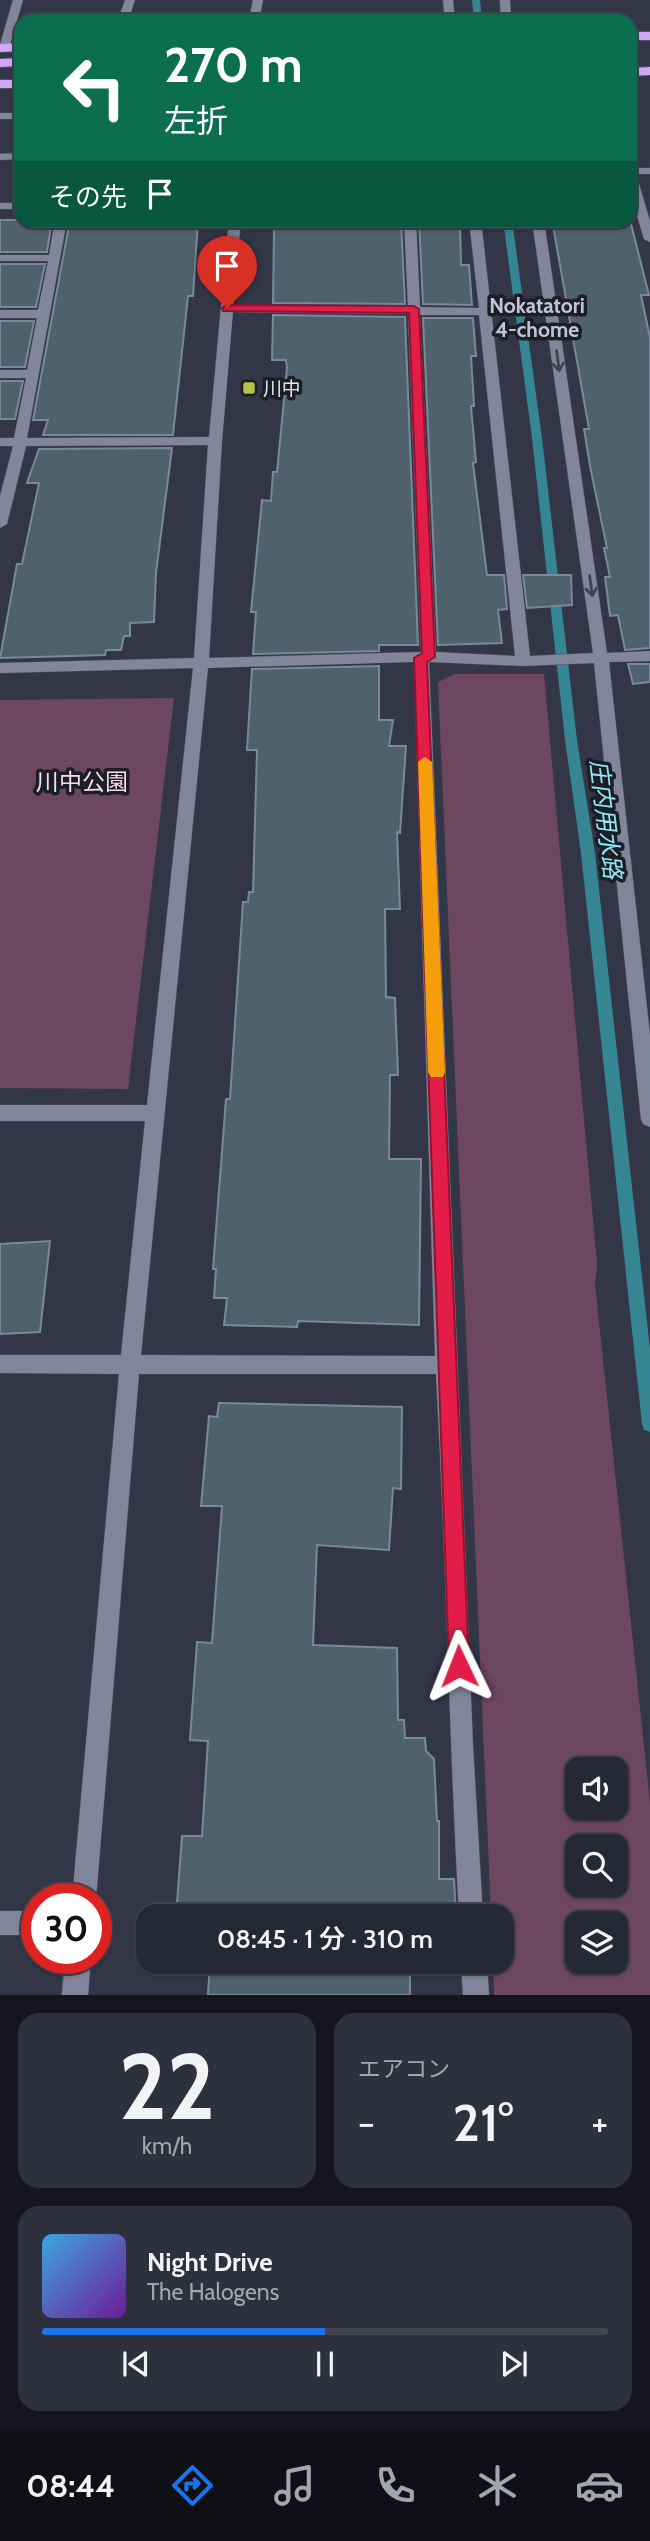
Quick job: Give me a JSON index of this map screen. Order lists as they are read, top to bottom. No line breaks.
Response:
{"districts":["Nokatatori 4-chome"],"water":["庄内用水路"],"parks":["川中公園"],"places":{"transit":["川中"]},"page":{"turn":["270 m","左折"],"then":"その先","limit":"30","trip":"08:45 · 1 分 · 310 m","tile":[["22","km/h"],"エアコン"],"heat":["−","21°","+"],"song":["Night Drive","The Halogens"],"tabs":"08:44"}}
